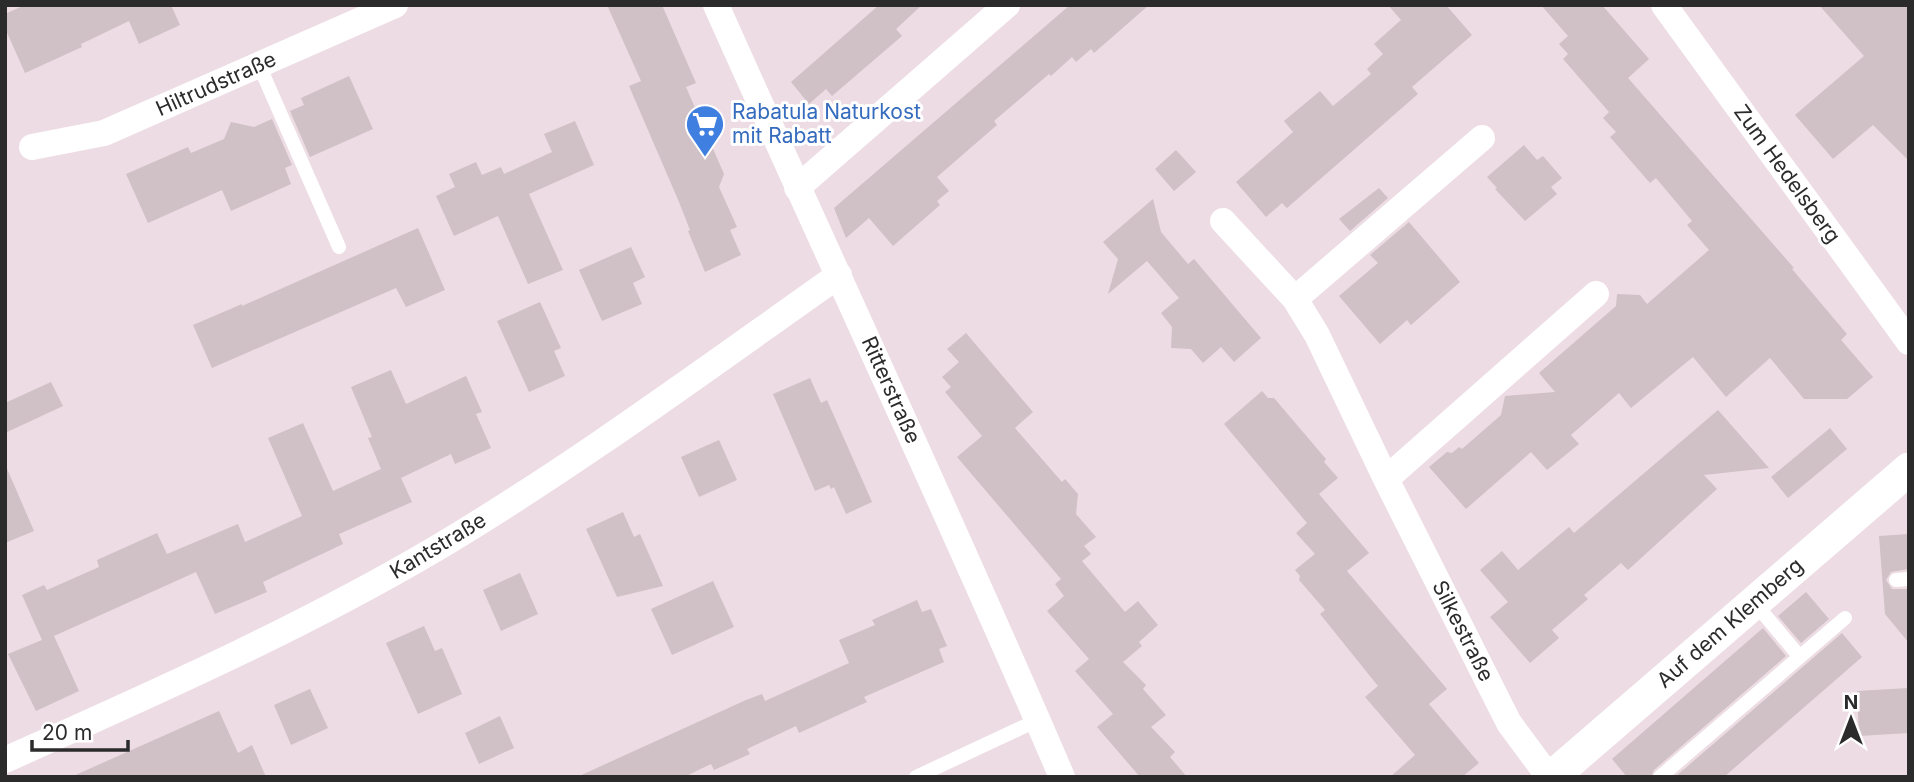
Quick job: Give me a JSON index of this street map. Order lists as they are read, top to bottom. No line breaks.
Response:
{"streets":{"street":["Hiltrudstraße","Zum Hedelsberg","Ritterstraße","Kantstraße","Auf dem Klemberg","Silkestraße"]},"crossings":[["Ritterstraße","Kantstraße"],["Auf dem Klemberg","Silkestraße"]],"places":{"supermarket":["Rabatula Naturkost mit Rabatt"]},"scale_bar":"20 m","north":"top"}
